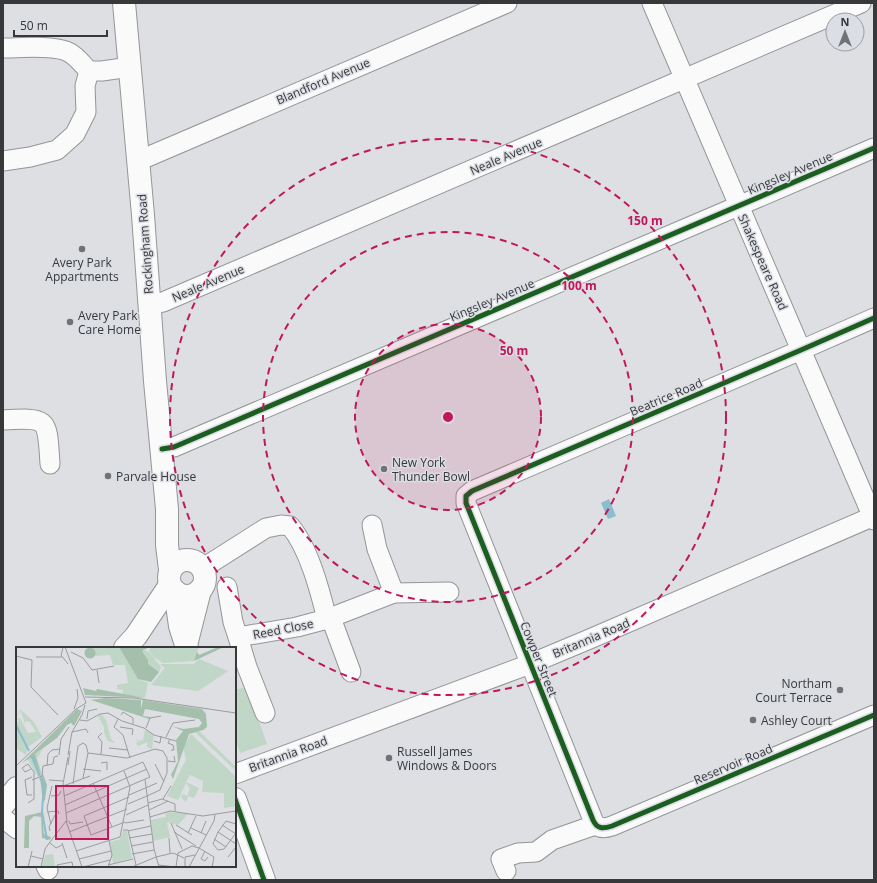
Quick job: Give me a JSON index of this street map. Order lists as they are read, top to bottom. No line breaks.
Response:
{"streets":{"main road":["Rockingham Road"],"street":["Blandford Avenue","Neale Avenue","Kingsley Avenue","Shakespeare Road","Beatrice Road","Reed Close","Britannia Road","Cowper Street","Reservoir Road"]},"crossings":[["Blandford Avenue","Rockingham Road"],["Neale Avenue","Rockingham Road"],["Neale Avenue","Shakespeare Road"],["Kingsley Avenue","Rockingham Road"],["Kingsley Avenue","Shakespeare Road"],["Shakespeare Road","Beatrice Road"],["Shakespeare Road","Britannia Road"],["Beatrice Road","Cowper Street"],["Britannia Road","Cowper Street"],["Cowper Street","Reservoir Road"]],"places":["Avery Park Appartments","Avery Park Care Home","New York Thunder Bowl","Parvale House","Northam Court Terrace","Ashley Court","Russell James Windows & Doors"],"scale_bar":"50 m","north":"top","rings":["150 m","100 m","50 m"]}
